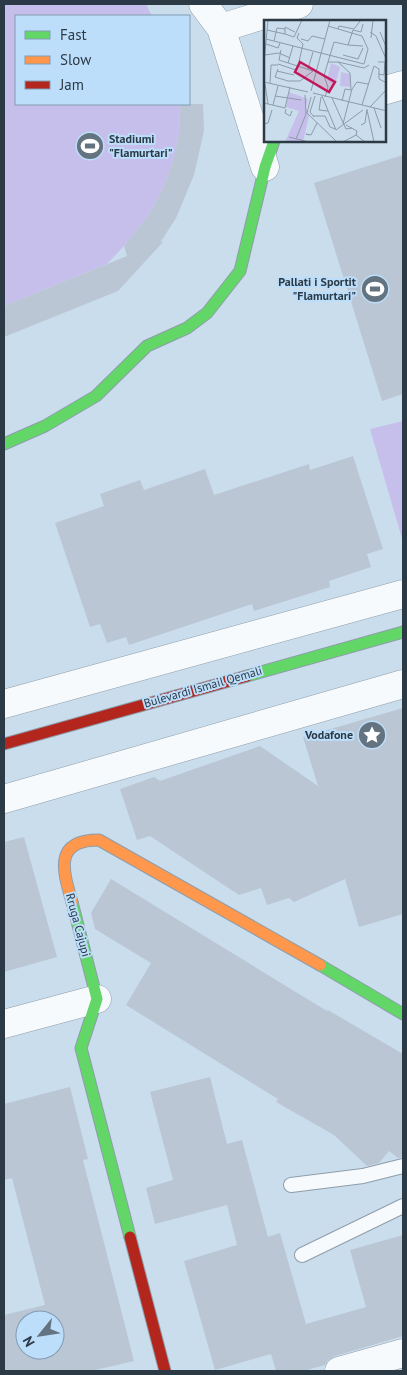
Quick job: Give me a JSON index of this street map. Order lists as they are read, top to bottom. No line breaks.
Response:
{"streets":{"street":["Bulevardi Ismail Qemali","Rruga Cajupi"]},"places":{"sports":["Stadiumi \"Flamurtari\"","Pallati i Sportit \"Flamurtari\""],"place":["Vodafone"]},"legend":["Fast","Slow","Jam"],"north":"bottom left"}
